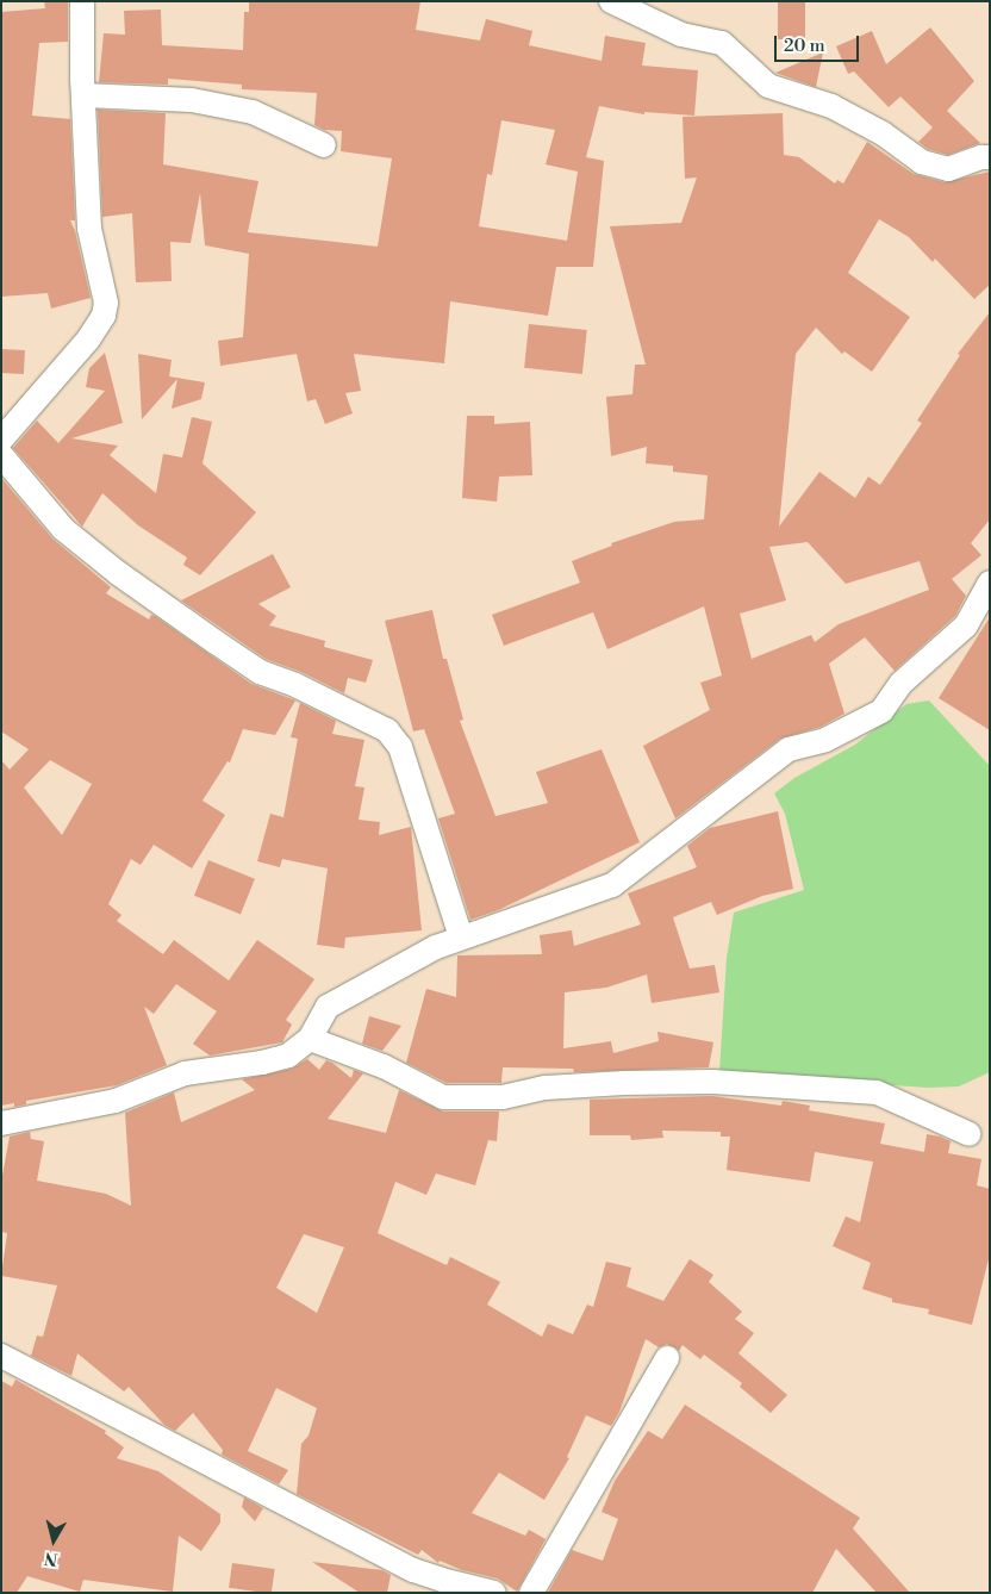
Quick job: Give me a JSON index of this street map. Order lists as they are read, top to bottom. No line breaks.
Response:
{"scale_bar":"20 m","north":"bottom"}
